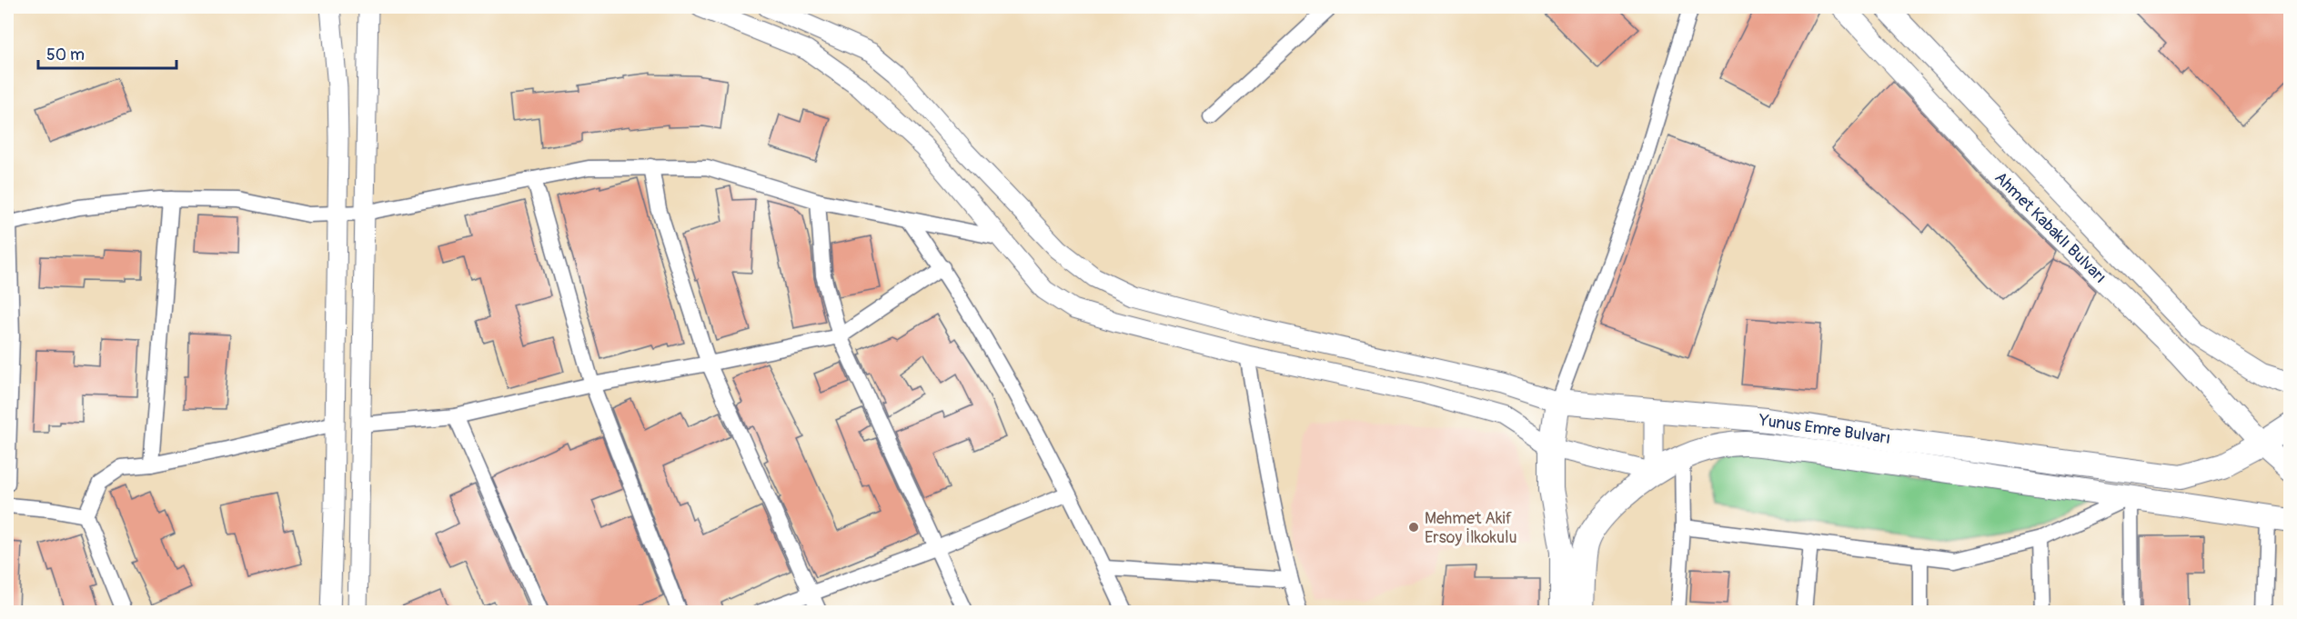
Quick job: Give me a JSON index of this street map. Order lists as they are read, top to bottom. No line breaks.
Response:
{"streets":{"main road":["Ahmet Kabaklı Bulvarı","Yunus Emre Bulvarı"]},"crossings":[["Ahmet Kabaklı Bulvarı","Yunus Emre Bulvarı"]],"places":["Mehmet Akif Ersoy İlkokulu"],"scale_bar":"50 m"}
